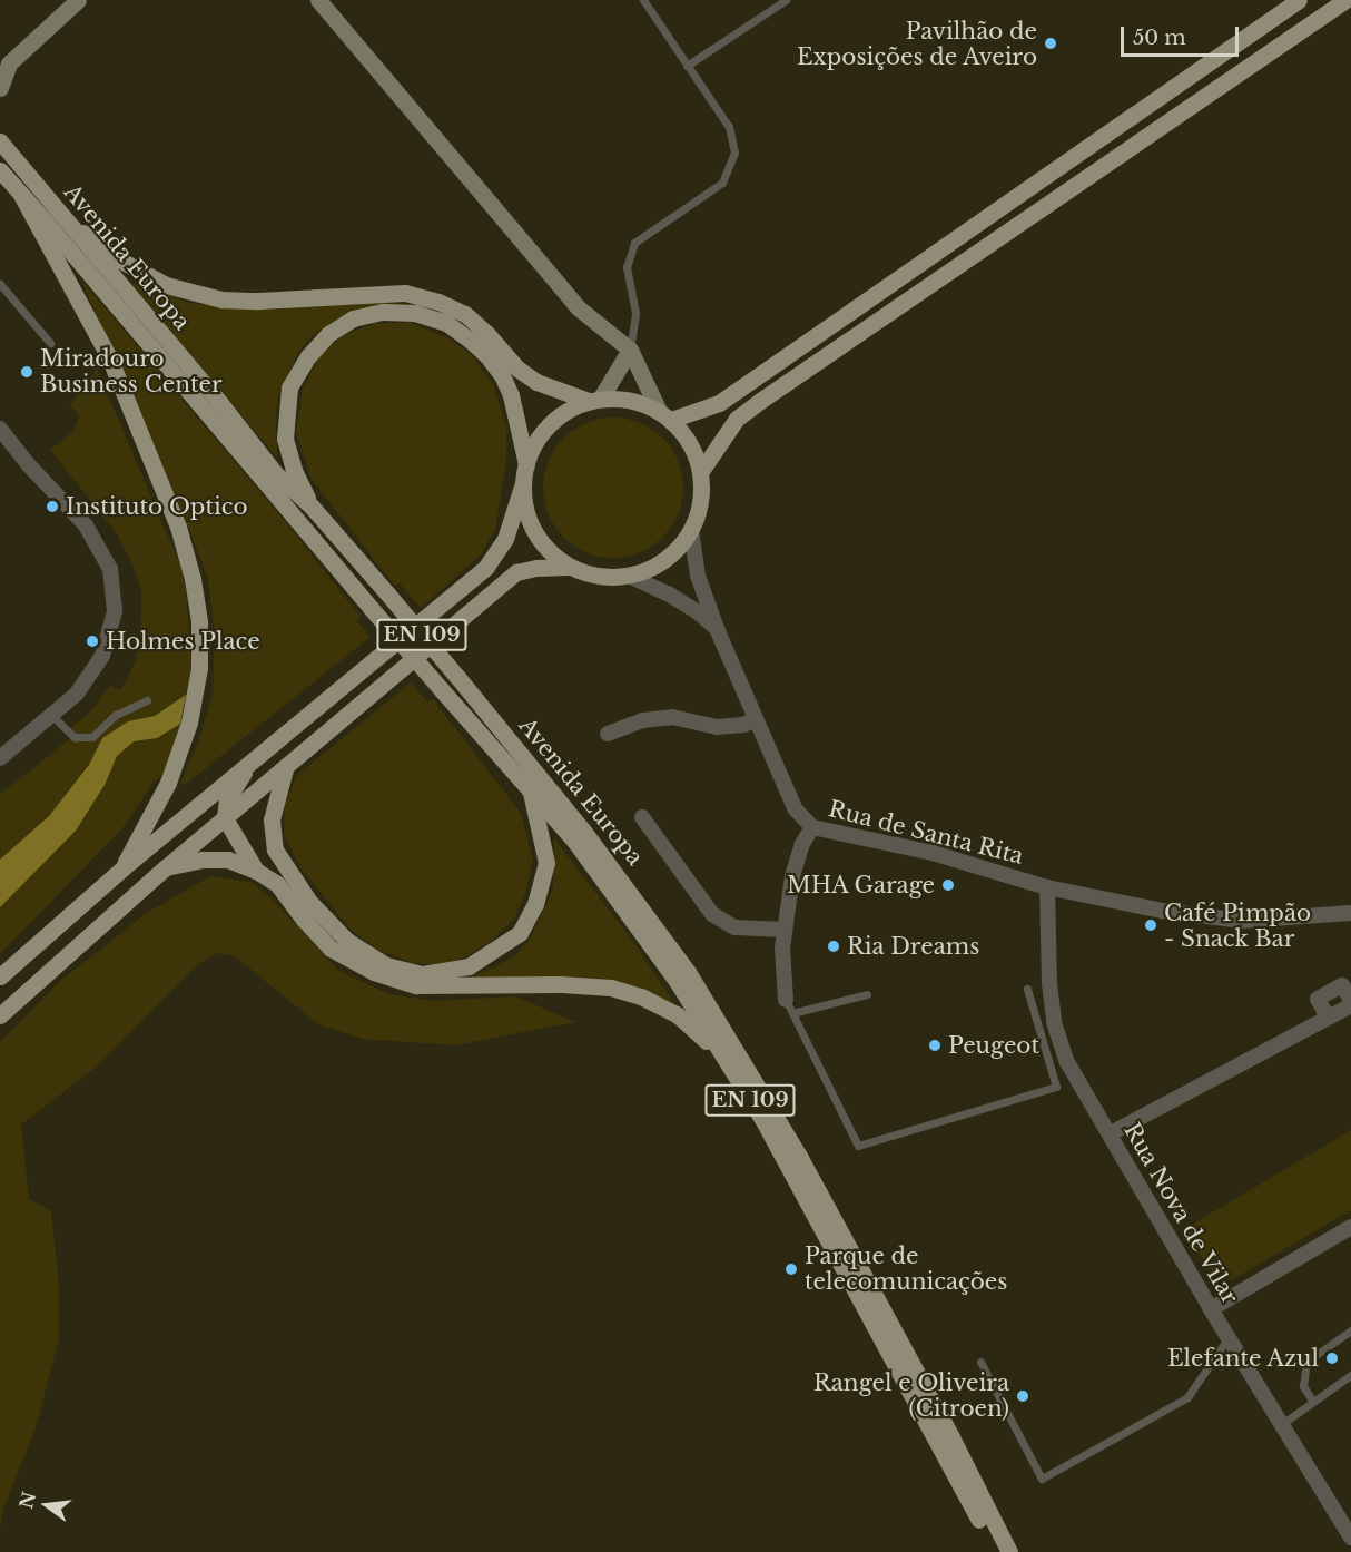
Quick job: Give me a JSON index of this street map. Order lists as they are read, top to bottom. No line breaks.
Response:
{"streets":{"main road":["Avenida Europa","EN 109"],"street":["Rua de Santa Rita","Rua Nova de Vilar"]},"crossings":[["Rua de Santa Rita","Rua Nova de Vilar"]],"places":["Pavilhão de Exposições de Aveiro","Miradouro Business Center","Instituto Optico","Holmes Place","MHA Garage","Café Pimpão - Snack Bar","Ria Dreams","Peugeot","Parque de telecomunicações","Elefante Azul","Rangel e Oliveira (Citroen)"],"scale_bar":"50 m","north":"left"}
